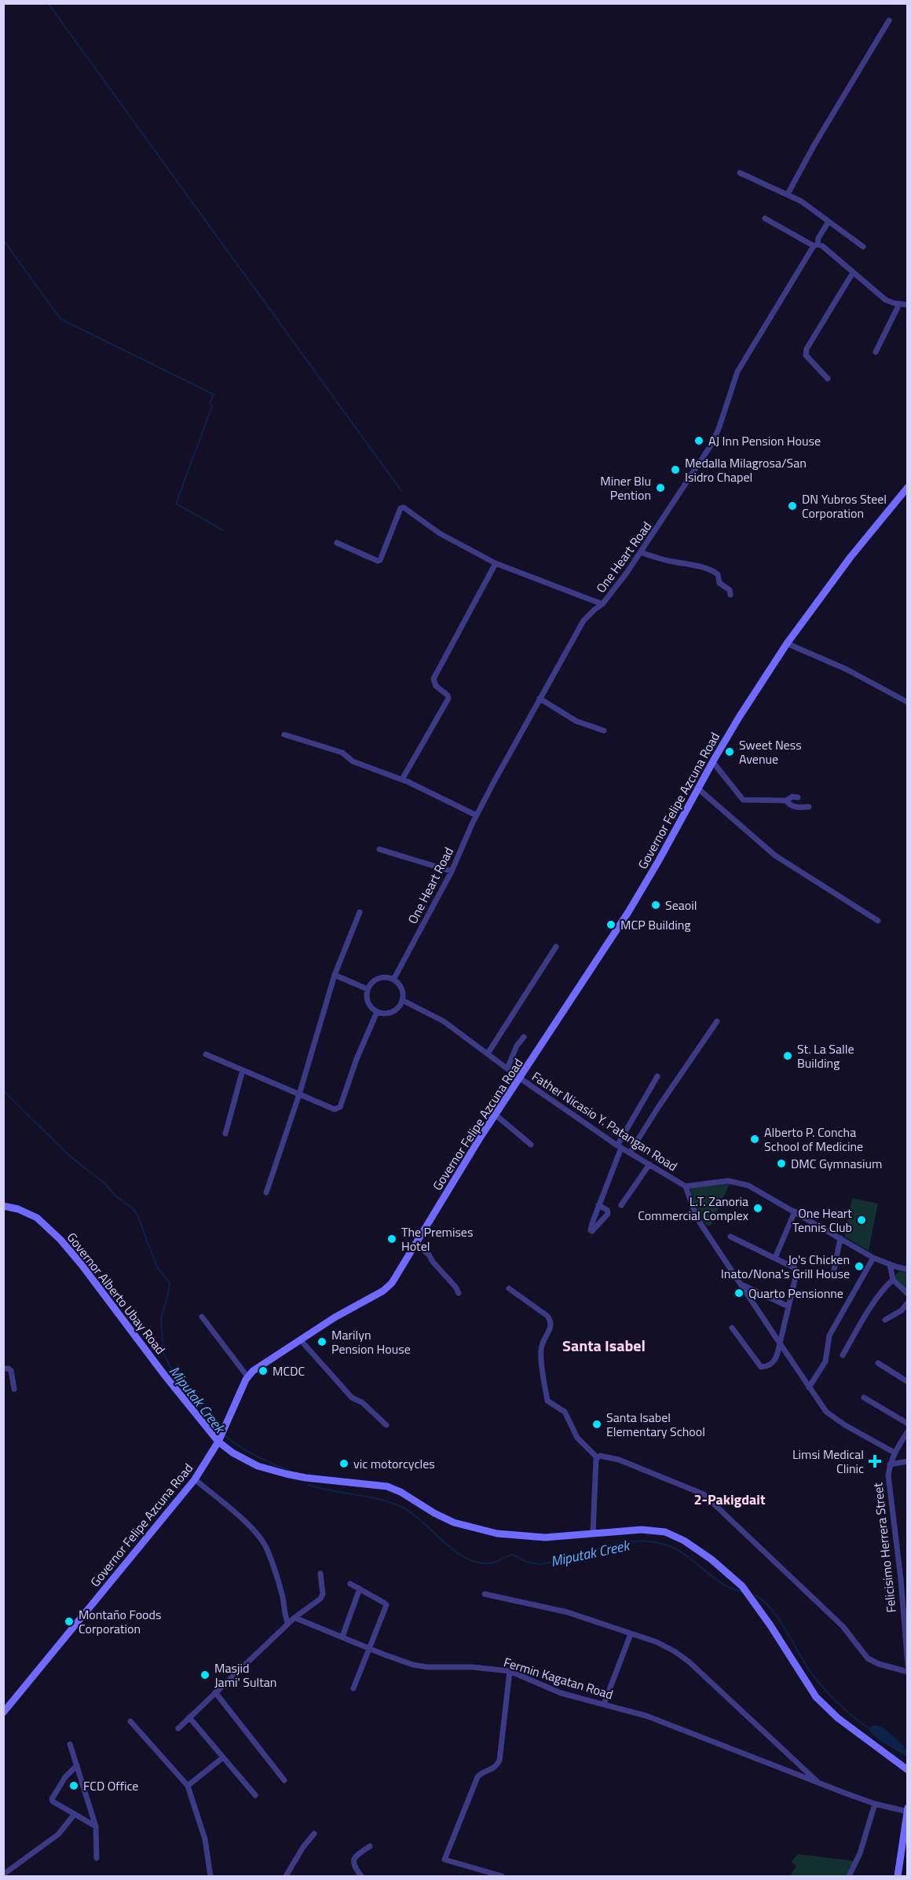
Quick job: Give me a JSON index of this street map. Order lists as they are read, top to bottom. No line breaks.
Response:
{"streets":{"street":["One Heart Road","Governor Felipe Azcuna Road","Father Nicasio Y. Patangan Road","Governor Alberto Ubay Road","Felicisimo Herrera Street","Fermin Kagatan Road"]},"crossings":[["One Heart Road","Father Nicasio Y. Patangan Road"],["Governor Felipe Azcuna Road","Father Nicasio Y. Patangan Road"],["Governor Felipe Azcuna Road","Governor Alberto Ubay Road"]],"districts":["Santa Isabel","2-Pakigdait"],"water":["Miputak Creek"],"places":{"other":["AJ Inn Pension House","Medalla Milagrosa/San Isidro Chapel","Miner Blu Pention","DN Yubros Steel Corporation","Sweet Ness Avenue","Seaoil","MCP Building","St. La Salle Building","Alberto P. Concha School of Medicine","DMC Gymnasium","L.T. Zanoria Commercial Complex","One Heart Tennis Club","The Premises Hotel","Jo's Chicken Inato/Nona's Grill House","Quarto Pensionne","Marilyn Pension House","MCDC","Santa Isabel Elementary School","vic motorcycles","Montaño Foods Corporation","Masjid Jami' Sultan","FCD Office"],"health":["Limsi Medical Clinic"]}}
